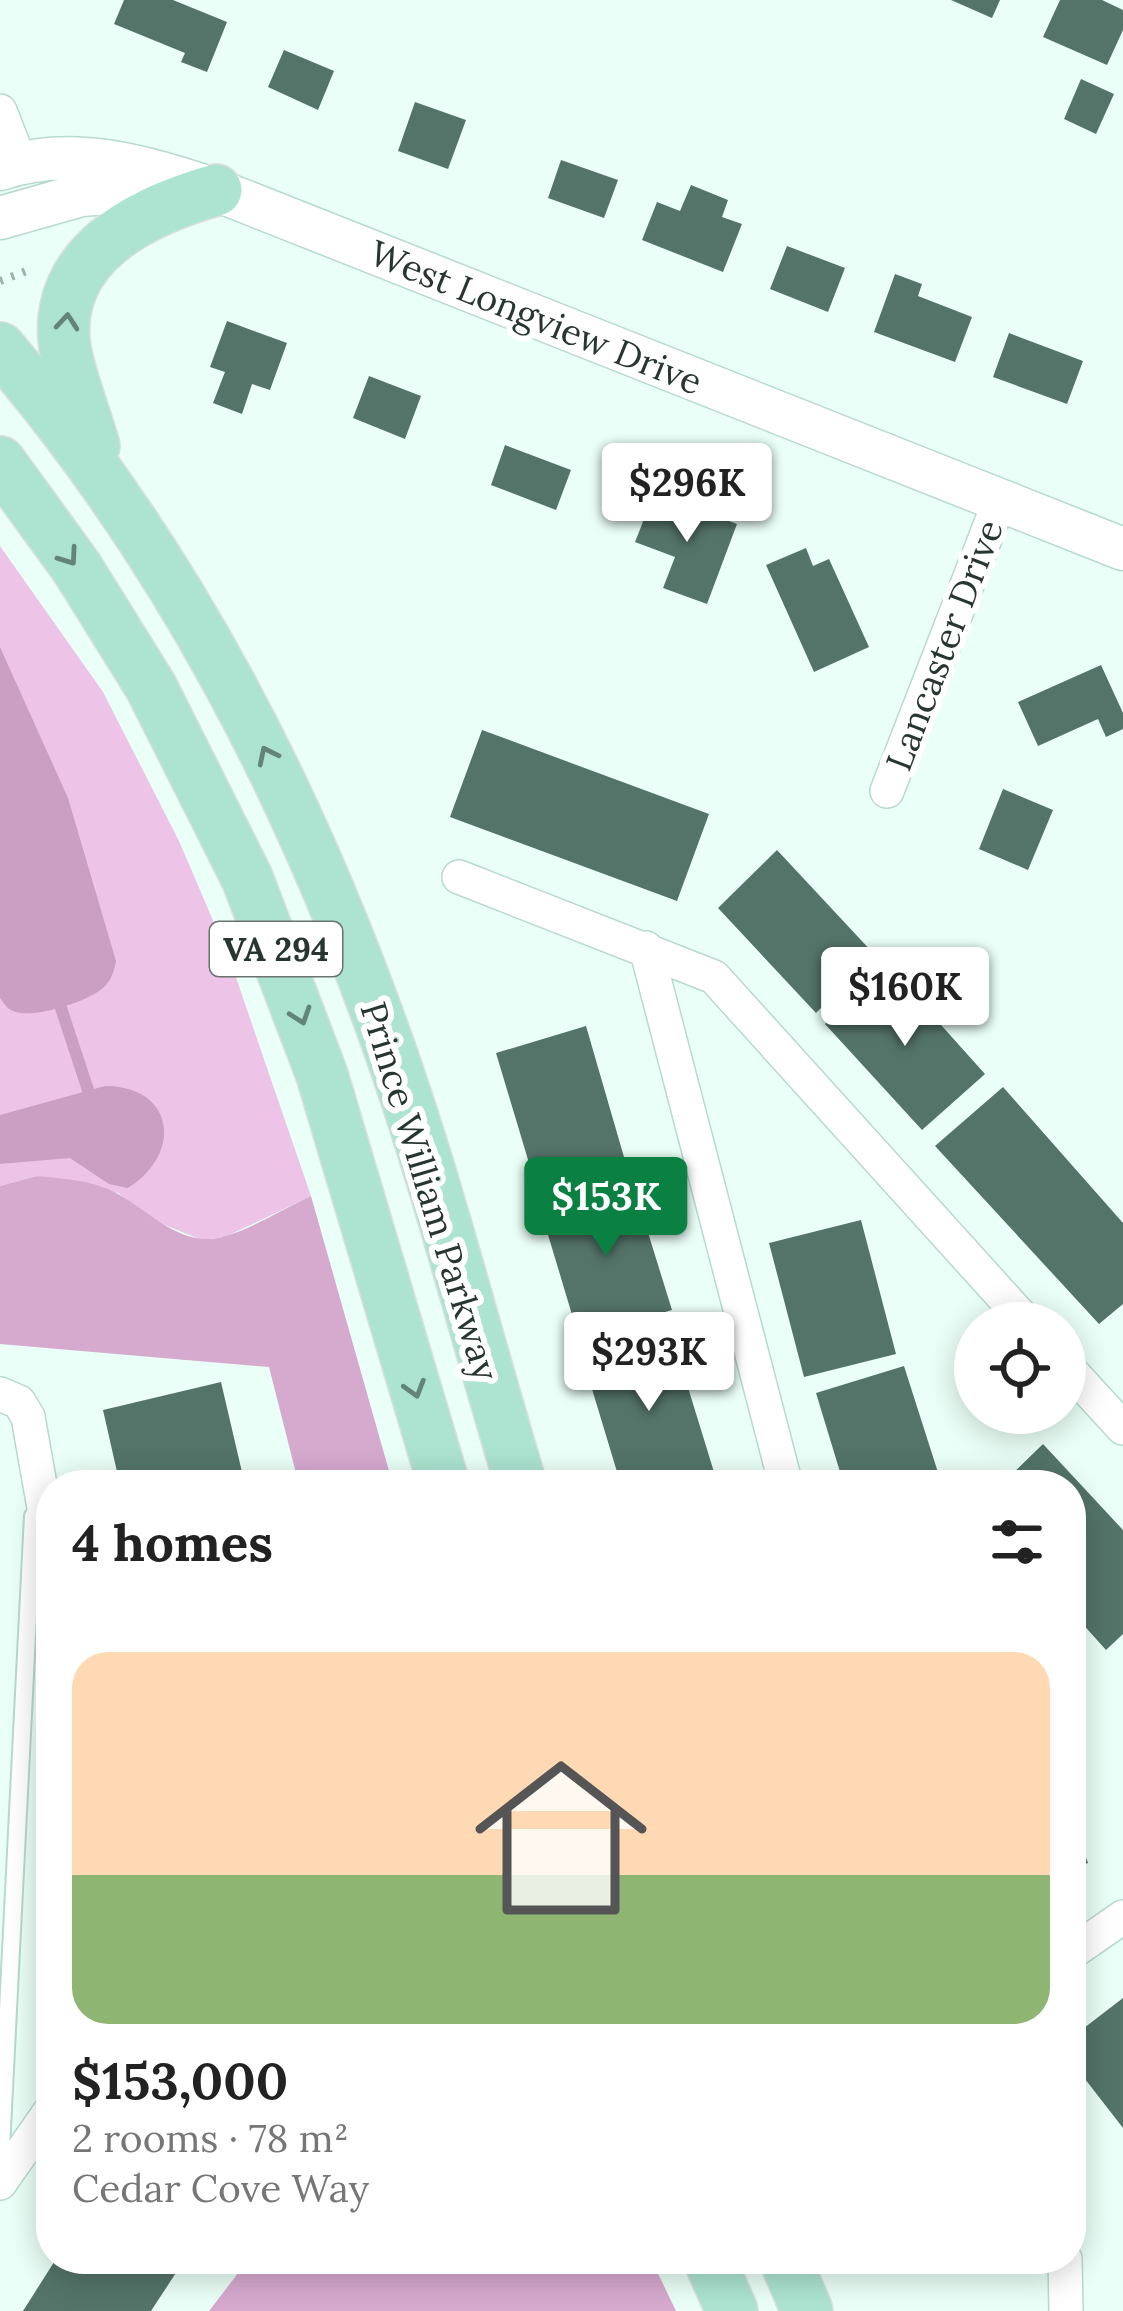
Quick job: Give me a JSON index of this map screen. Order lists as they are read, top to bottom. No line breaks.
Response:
{"streets":{"main road":["VA 294","Prince William Parkway"],"street":["West Longview Drive","Lancaster Drive"]},"crossings":[["West Longview Drive","Lancaster Drive"]],"page":{"price":["$296K","$160K","$153K","$293K"],"heading":"4 homes","list":[{"name":"$153,000","note":"2 rooms · 78 m² · Cedar Cove Way"}]}}
